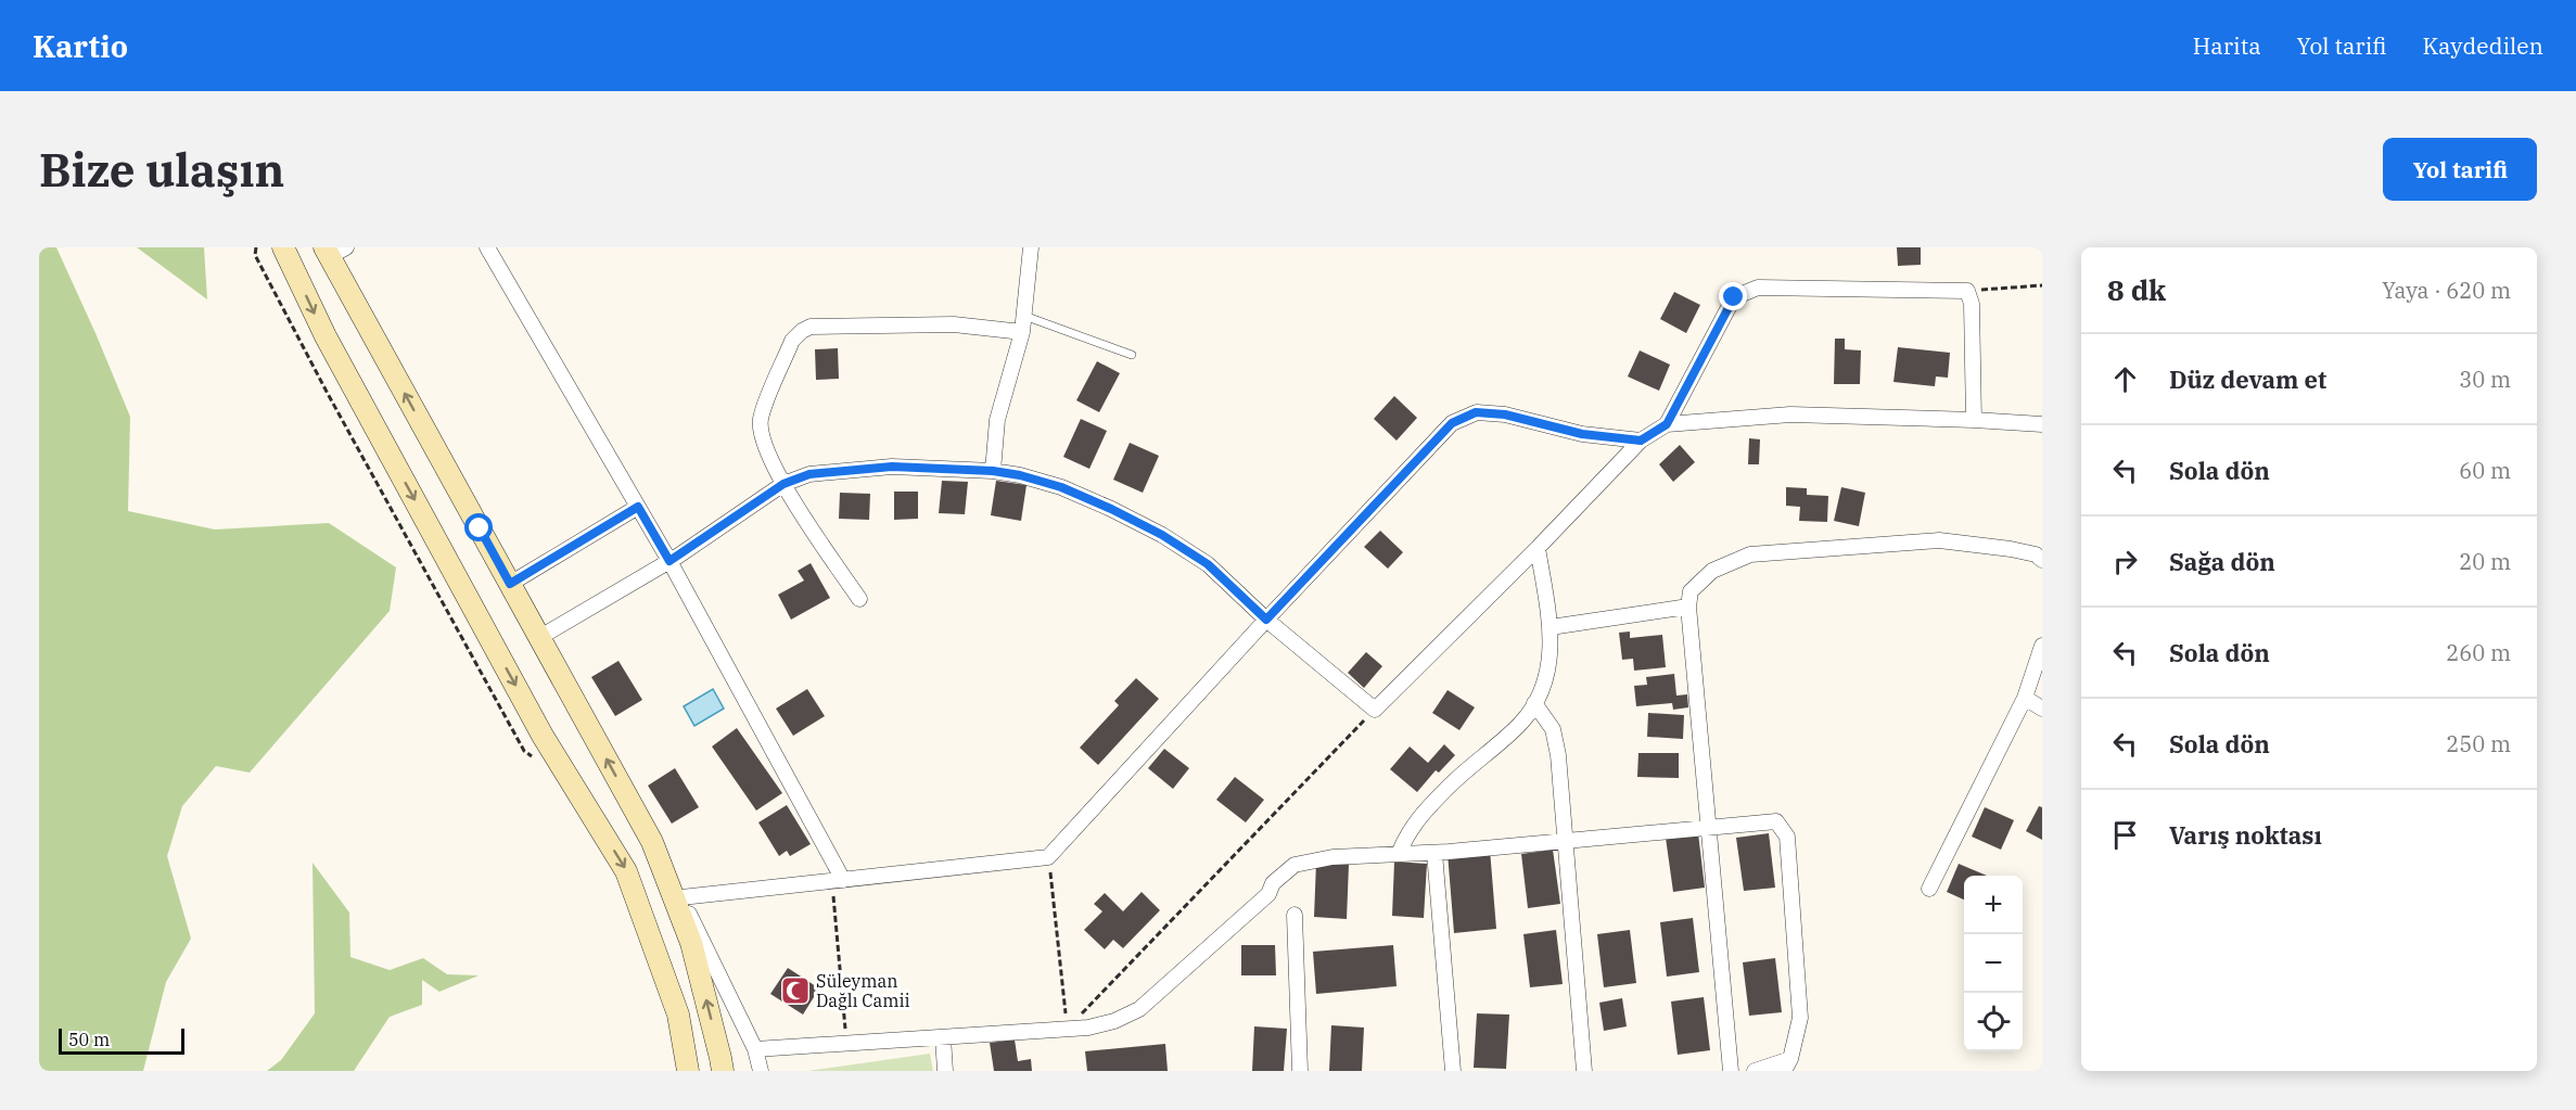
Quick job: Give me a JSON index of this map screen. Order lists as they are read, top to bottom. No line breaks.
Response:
{"places":{"mosque":["Süleyman Dağlı Camii"]},"scale_bar":"50 m","page":{"header":"Kartio","nav":["Harita","Yol tarifi","Kaydedilen"],"buttons":"Yol tarifi","title":"Bize ulaşın","heading":["8 dk","Yaya · 620 m"],"list":[["Düz devam et","30 m"],["Sola dön","60 m"],["Sağa dön","20 m"],["Sola dön","260 m"],["Sola dön","250 m"],"Varış noktası"],"map_buttons":["+","−"],"scale":"50 m"}}
